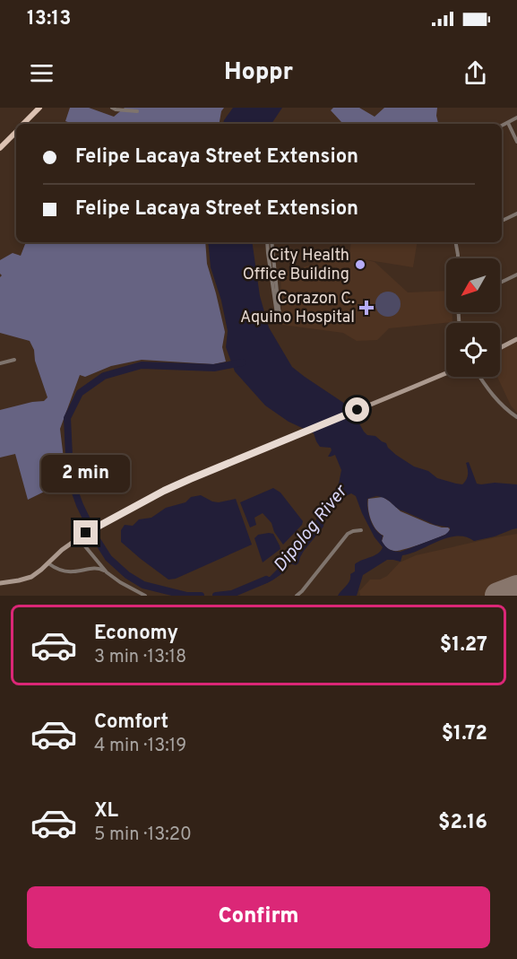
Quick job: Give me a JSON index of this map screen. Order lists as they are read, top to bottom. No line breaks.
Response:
{"water":["Dipolog River"],"places":{"other":["City Health Office Building"],"health":["Corazon C. Aquino Hospital"]},"north":"bottom left","page":{"status":"13:13","header":"Hoppr","banner":["Felipe Lacaya Street Extension","Felipe Lacaya Street Extension"],"bubble":"2 min","list":[{"name":"Economy","note":"3 min · 13:18","value":"$1.27"},{"name":"Comfort","note":"4 min · 13:19","value":"$1.72"},{"name":"XL","note":"5 min · 13:20","value":"$2.16"}],"buttons":"Confirm"}}
